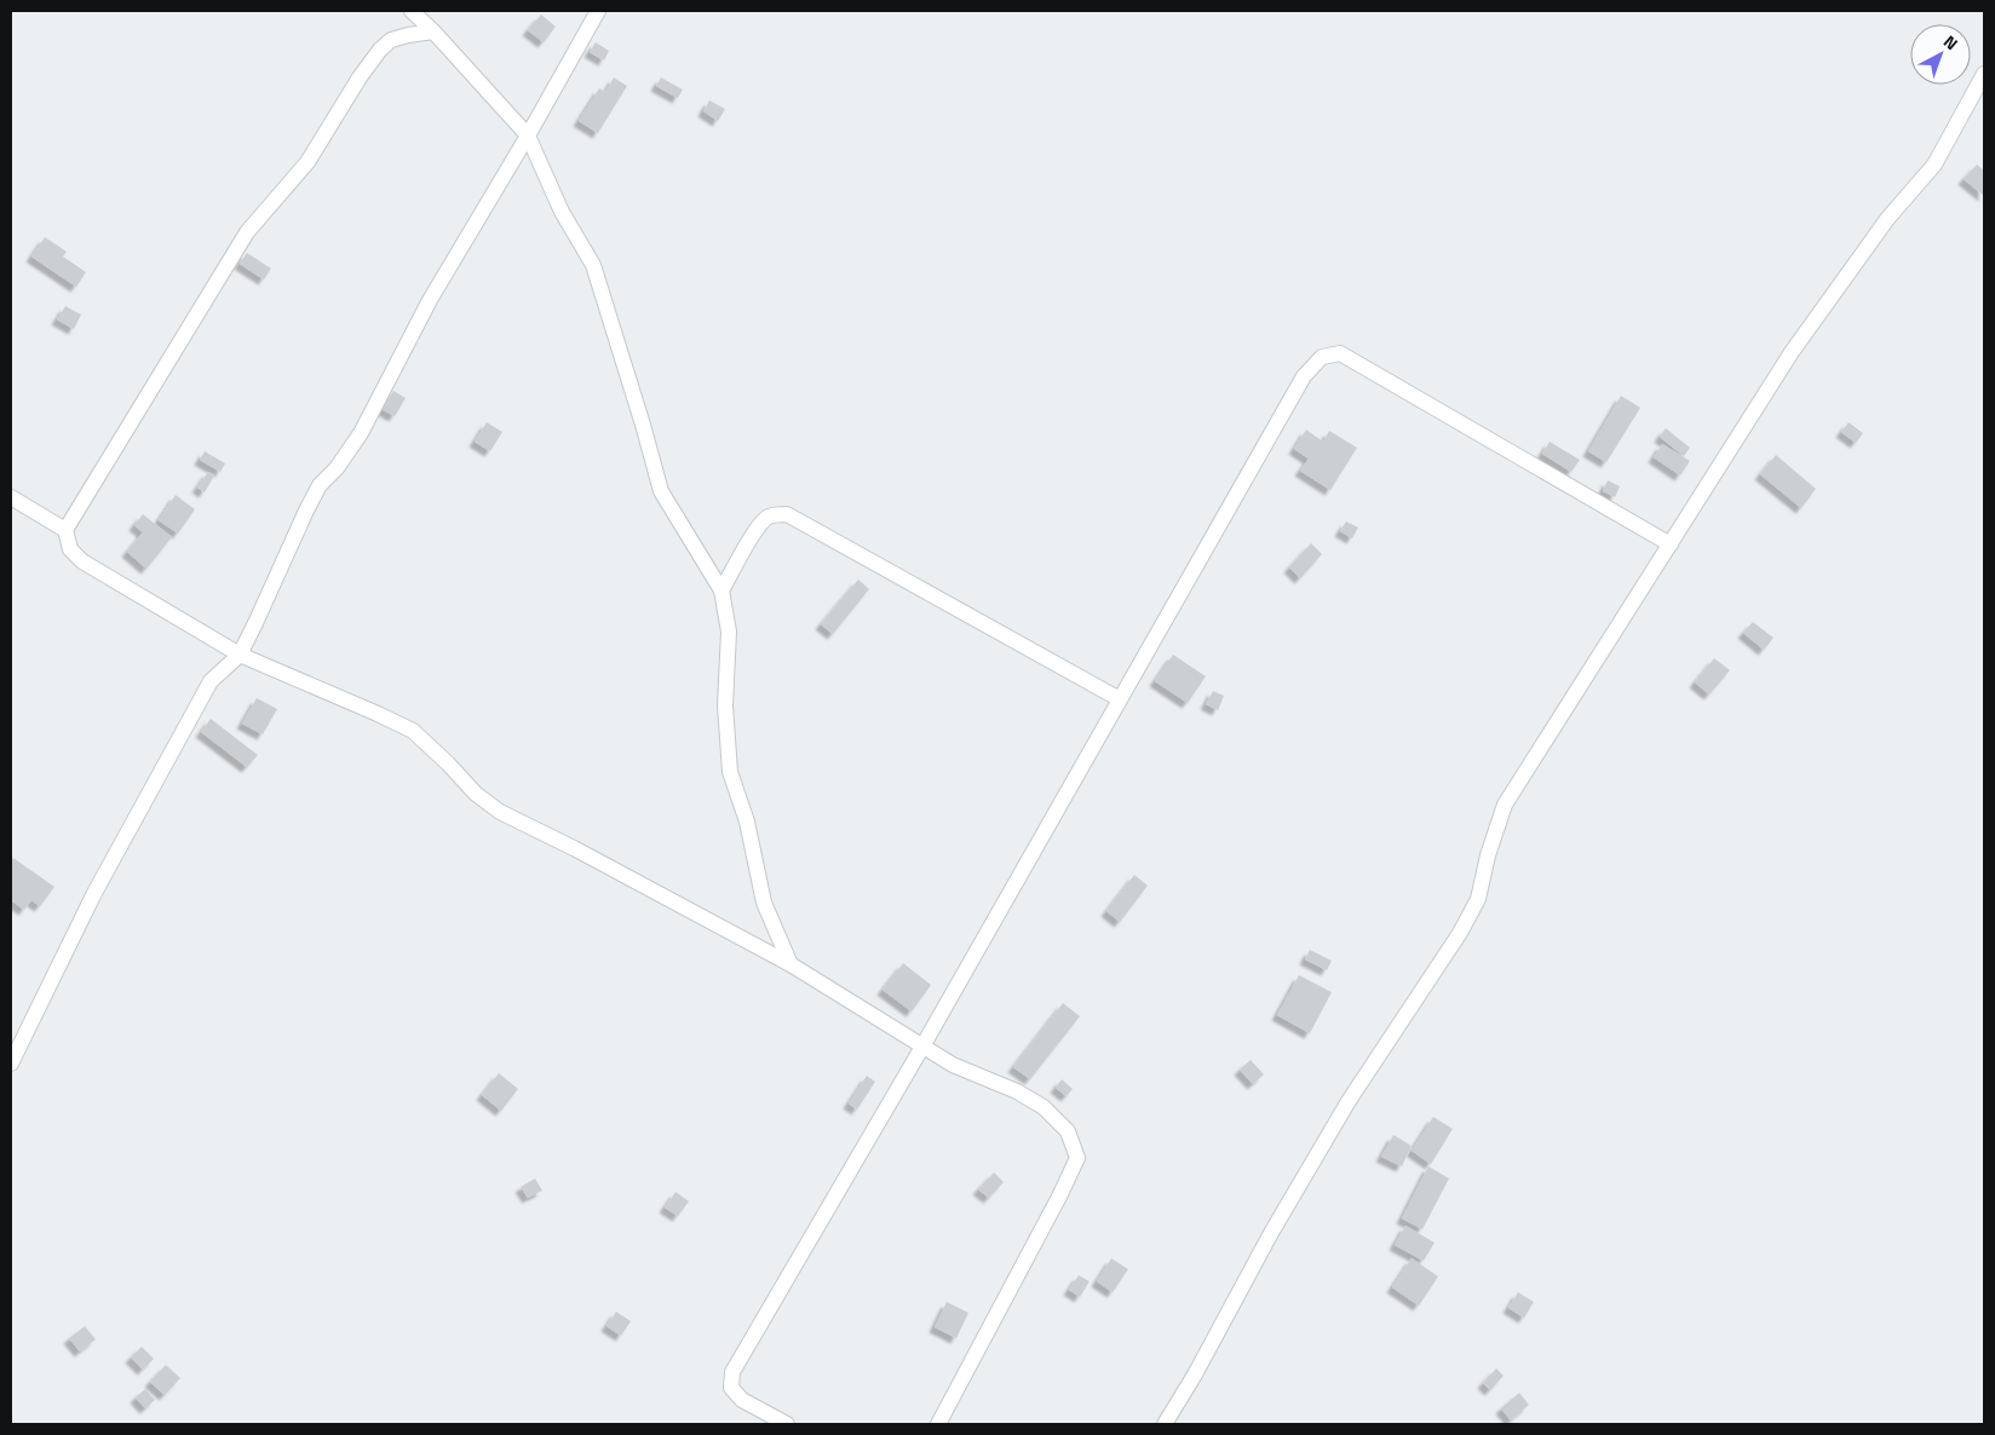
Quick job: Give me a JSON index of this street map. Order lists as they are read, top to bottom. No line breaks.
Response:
{"north":"top right"}
